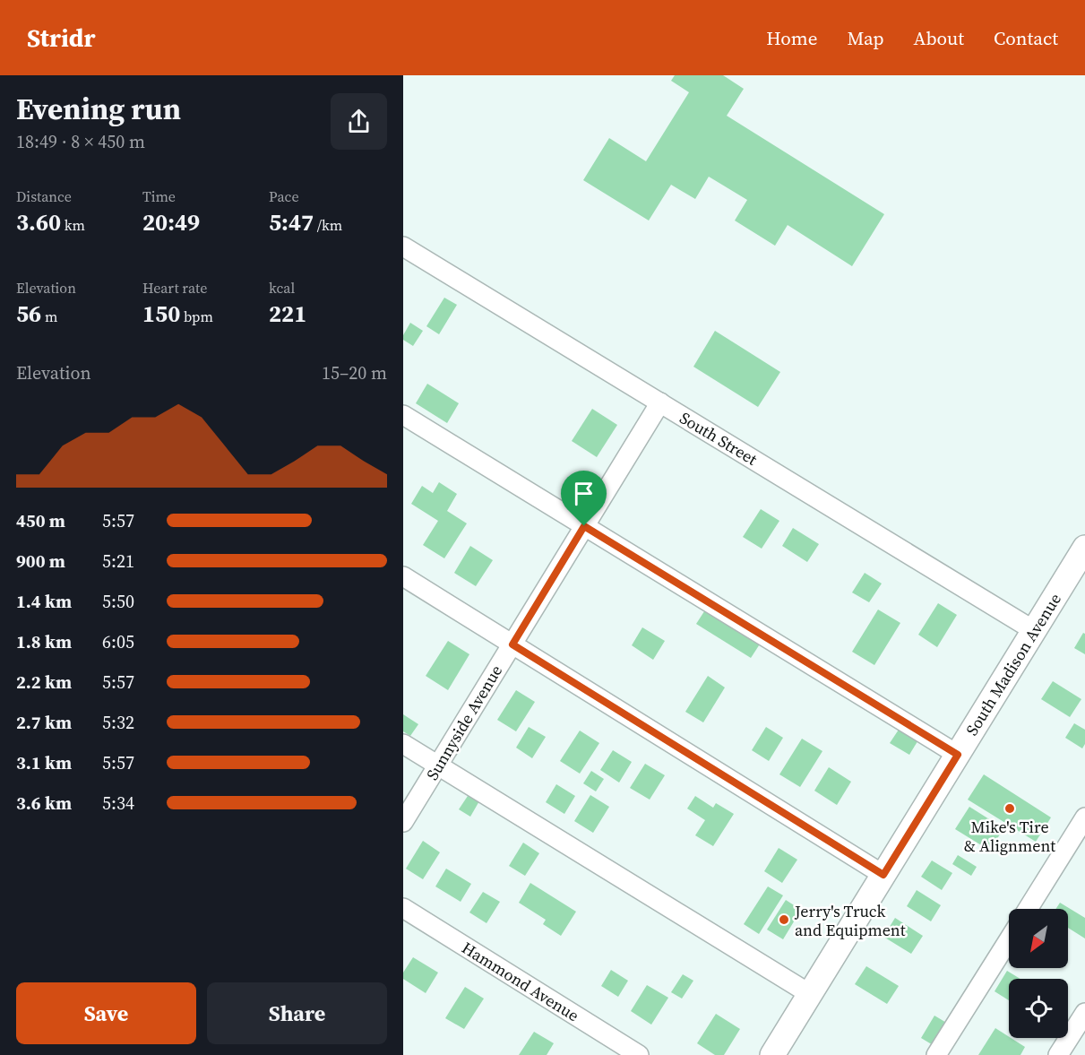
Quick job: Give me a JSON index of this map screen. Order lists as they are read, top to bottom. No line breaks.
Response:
{"streets":{"main road":["South Madison Avenue"],"street":["South Street","Sunnyside Avenue","Hammond Avenue"]},"crossings":[["South Street","South Madison Avenue"],["South Street","Sunnyside Avenue"]],"places":["Mike's Tire & Alignment","Jerry's Truck and Equipment"],"north":"bottom left","page":{"header":"Stridr","nav":["Home","Map","About","Contact"],"heading":["Evening run","18:49 · 8 × 450 m"],"stats":[["Distance","3.60 km"],["Time","20:49"],["Pace","5:47 /km"],["Elevation","56 m"],["Heart rate","150 bpm"],["kcal","221"]],"chart":["Elevation","15–20 m"],"list":[{"name":"450 m","note":"5:57"},{"name":"900 m","note":"5:21"},{"name":"1.4 km","note":"5:50"},{"name":"1.8 km","note":"6:05"},{"name":"2.2 km","note":"5:57"},{"name":"2.7 km","note":"5:32"},{"name":"3.1 km","note":"5:57"},{"name":"3.6 km","note":"5:34"}],"buttons":["Save","Share"]}}
